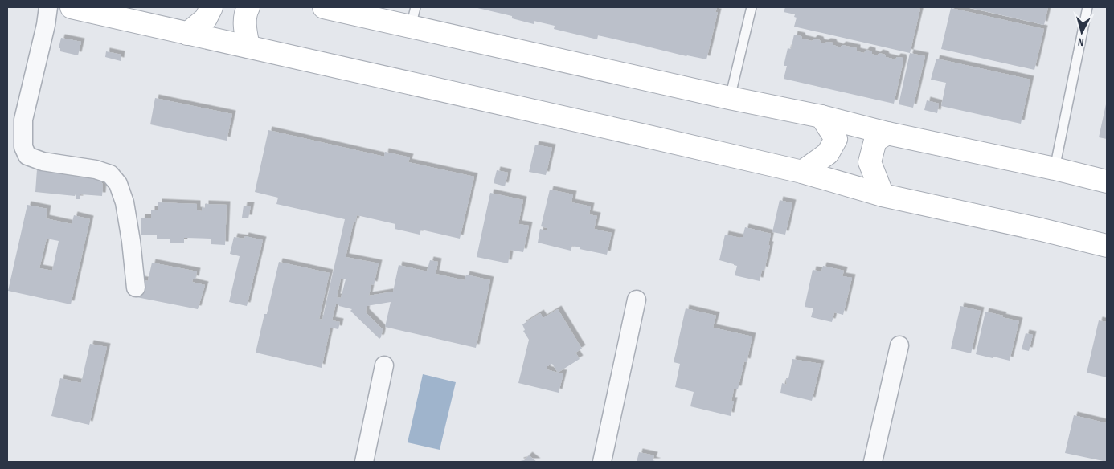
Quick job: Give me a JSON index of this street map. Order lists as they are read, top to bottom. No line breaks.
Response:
{"north":"bottom"}
